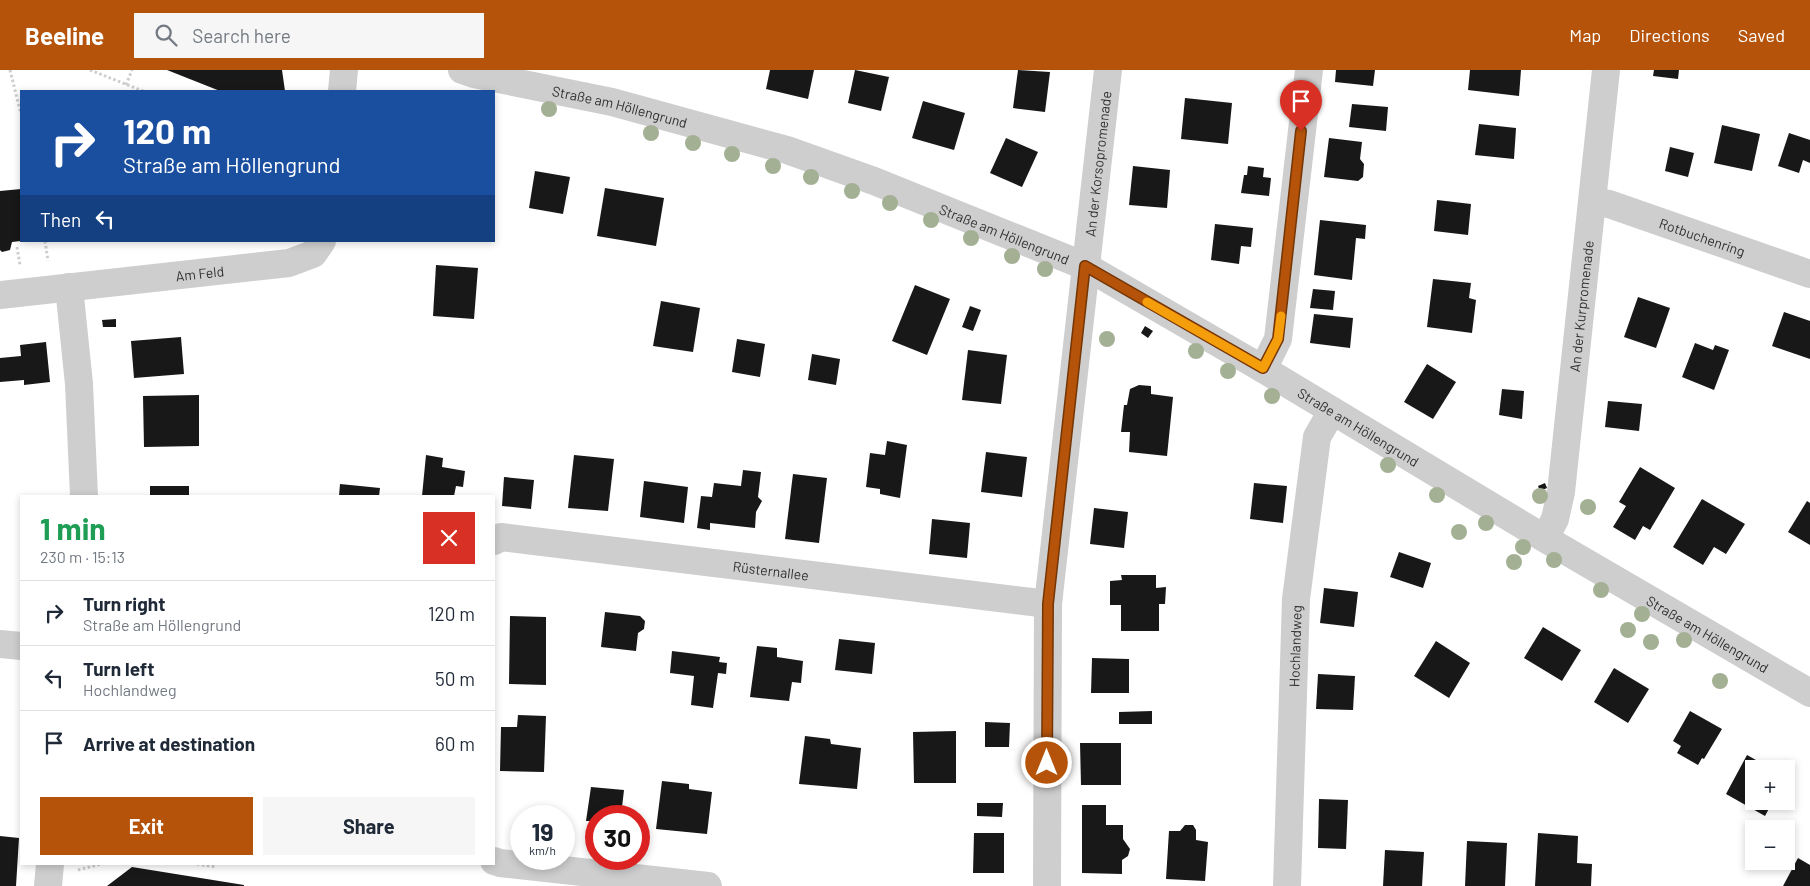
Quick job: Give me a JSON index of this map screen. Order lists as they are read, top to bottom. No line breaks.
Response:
{"streets":{"street":["Straße am Höllengrund","An der Korsopromenade","Rotbuchenring","Am Feld","An der Kurpromenade","Rüsternallee","Hochlandweg"]},"crossings":[["Straße am Höllengrund","An der Korsopromenade"],["Straße am Höllengrund","An der Kurpromenade"],["Straße am Höllengrund","Hochlandweg"],["An der Korsopromenade","Rüsternallee"],["Rotbuchenring","An der Kurpromenade"]],"page":{"header":"Beeline","search":"Search here","nav":["Map","Directions","Saved"],"turn":["120 m","Straße am Höllengrund"],"then":"Then","heading":["1 min","230 m · 15:13"],"list":[{"name":"Turn right","note":"Straße am Höllengrund","value":"120 m"},{"name":"Turn left","note":"Hochlandweg","value":"50 m"},{"name":"Arrive at destination","value":"60 m"}],"map_buttons":["+","−"],"buttons":["Exit","Share"],"speed":"19 km/h","limit":"30"}}
